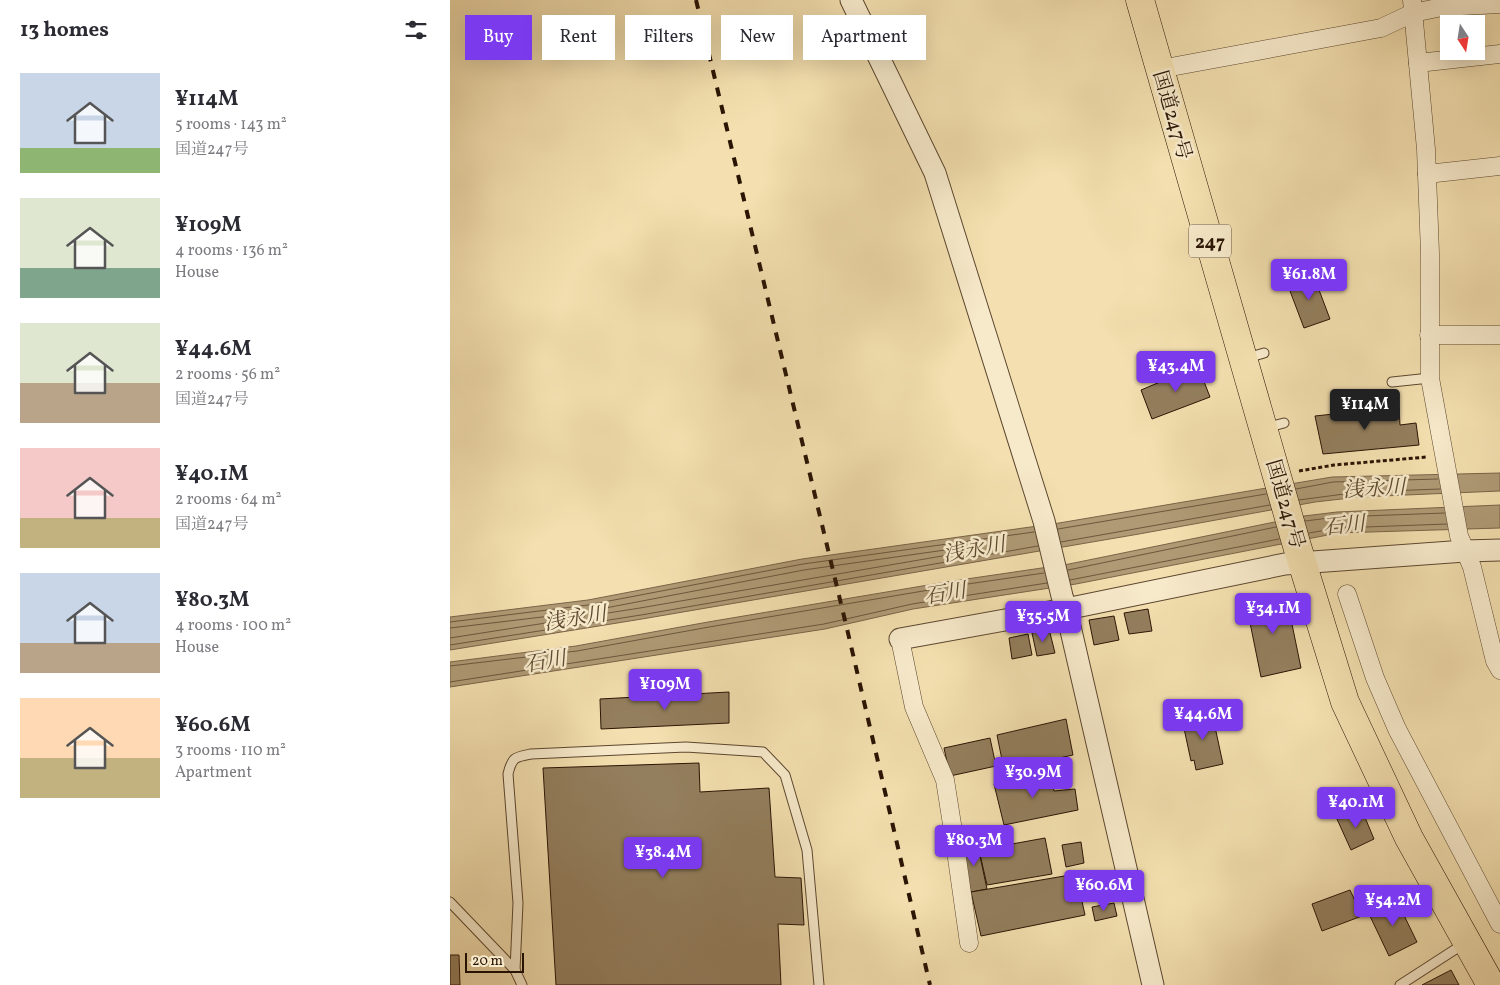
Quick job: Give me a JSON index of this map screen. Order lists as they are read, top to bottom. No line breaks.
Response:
{"streets":{"highway":["国道247号","247"]},"water":["浅永川","石川"],"scale_bar":"20 m","north":"bottom","page":{"heading":"13 homes","chip":["Buy","Rent","Filters","New","Apartment"],"list":[{"name":"¥114M","note":"5 rooms · 143 m² · 国道247号"},{"name":"¥109M","note":"4 rooms · 136 m² · House"},{"name":"¥44.6M","note":"2 rooms · 56 m² · 国道247号"},{"name":"¥40.1M","note":"2 rooms · 64 m² · 国道247号"},{"name":"¥80.3M","note":"4 rooms · 100 m² · House"},{"name":"¥60.6M","note":"3 rooms · 110 m² · Apartment"}],"price":["¥61.8M","¥43.4M","¥114M","¥34.1M","¥35.5M","¥109M","¥44.6M","¥30.9M","¥40.1M","¥80.3M","¥38.4M","¥60.6M","¥54.2M"],"scale":"20 m"}}
